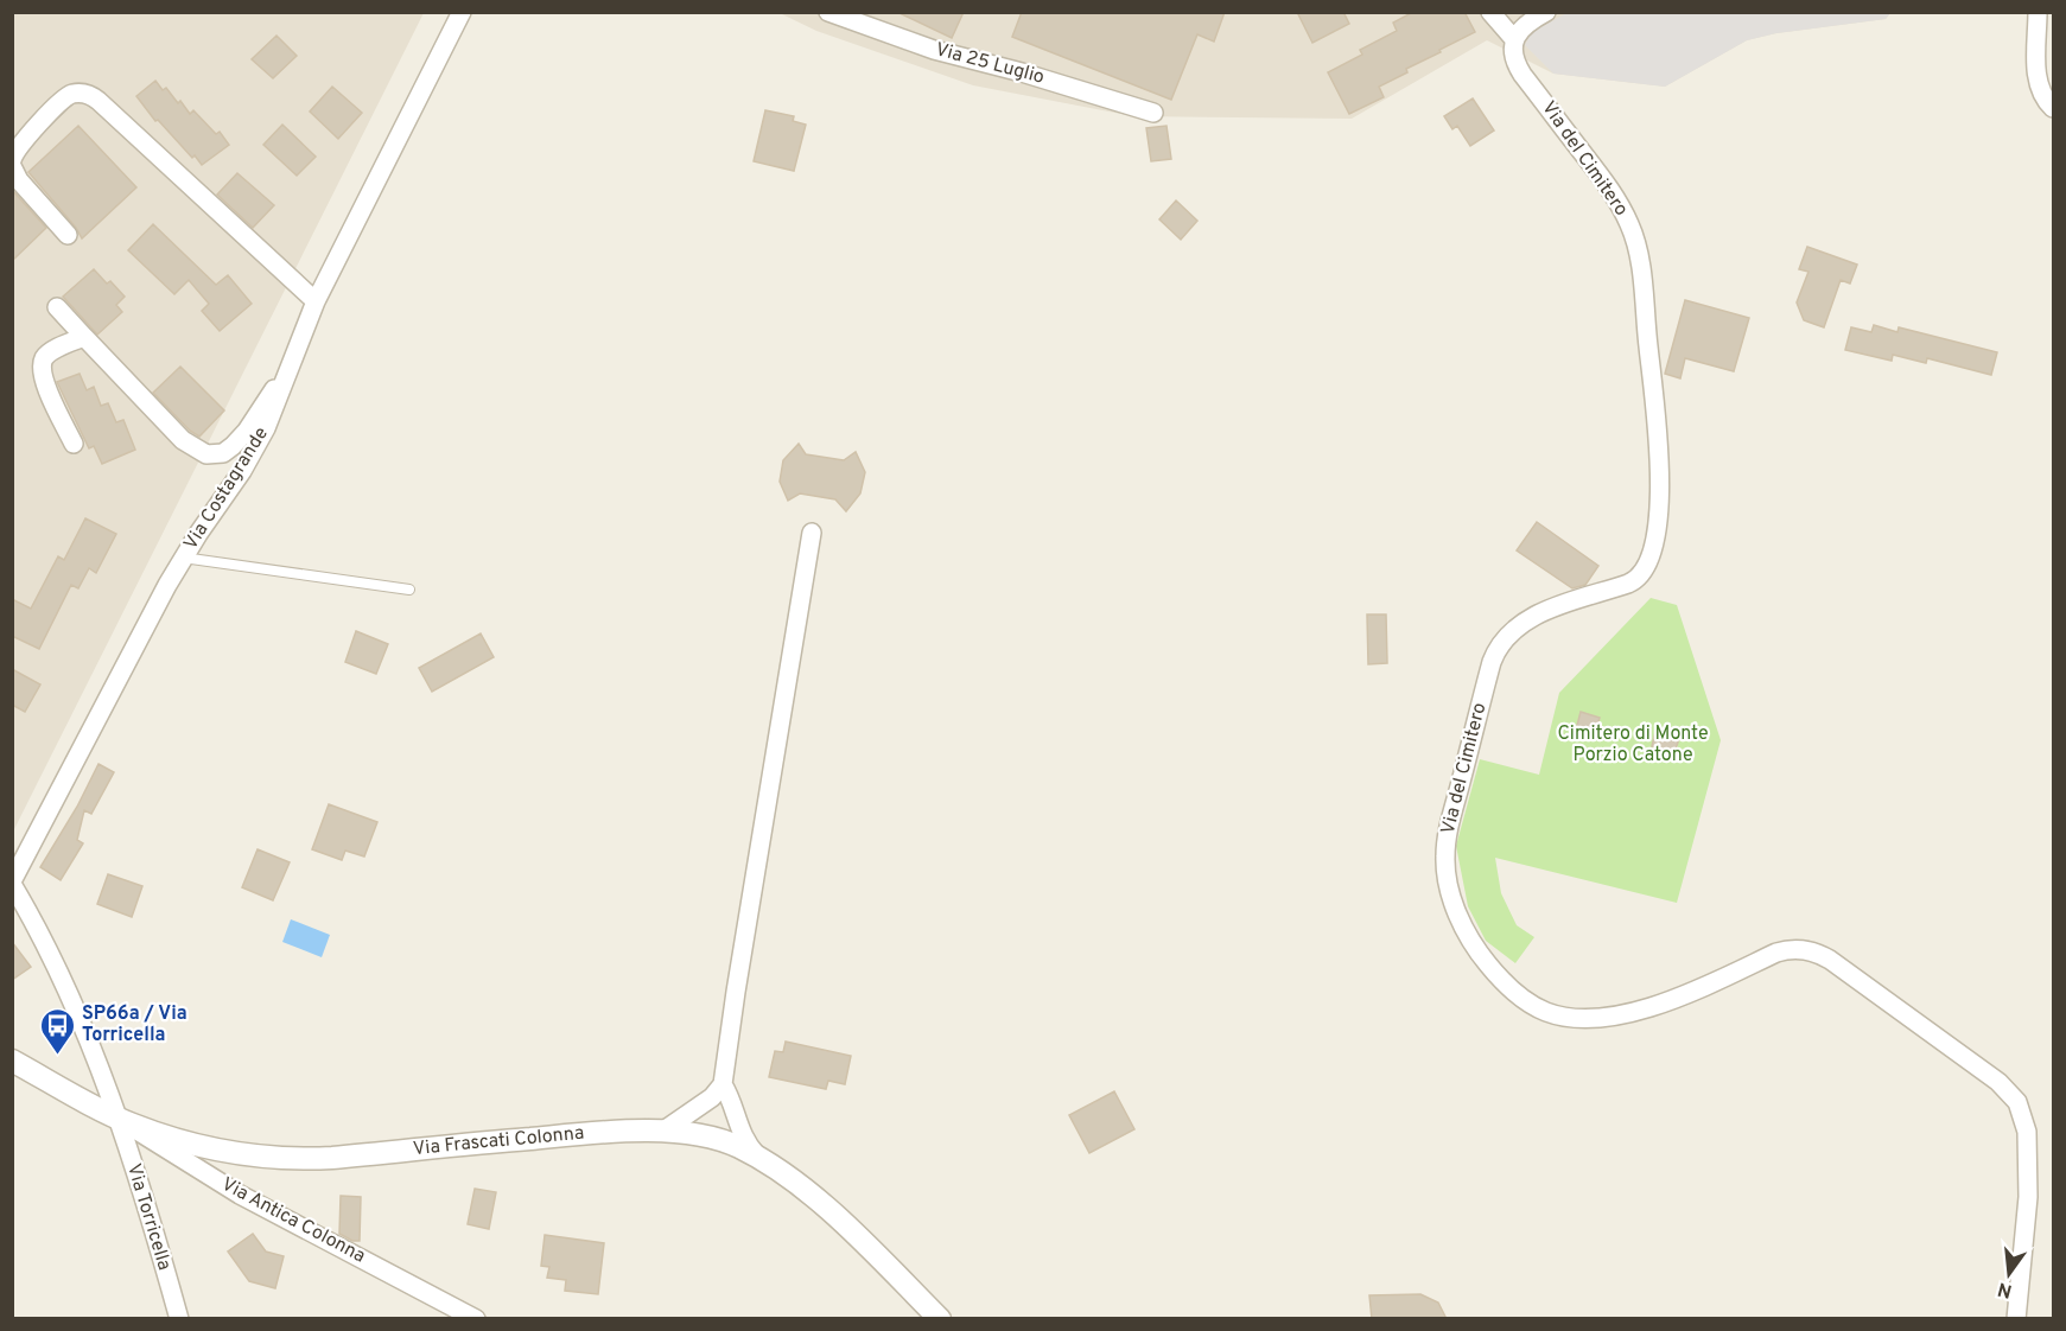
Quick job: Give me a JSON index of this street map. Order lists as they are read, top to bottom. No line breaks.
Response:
{"streets":{"street":["Via 25 Luglio","Via del Cimitero","Via Costagrande","Via Frascati Colonna","Via Torricella","Via Antica Colonna"]},"crossings":[["Via Costagrande","Via Frascati Colonna"],["Via Costagrande","Via Torricella"],["Via Costagrande","Via Antica Colonna"],["Via Frascati Colonna","Via Torricella"],["Via Frascati Colonna","Via Antica Colonna"],["Via Torricella","Via Antica Colonna"]],"parks":["Cimitero di Monte Porzio Catone"],"places":{"bus stop":["SP66a / Via Torricella"]},"north":"bottom"}
